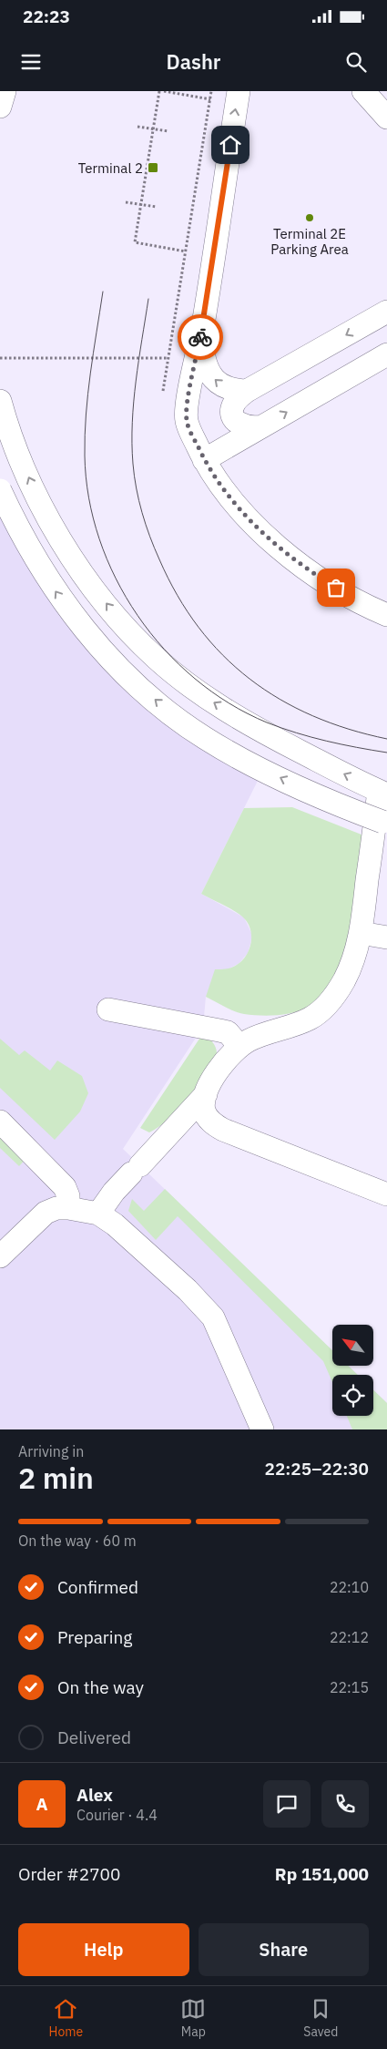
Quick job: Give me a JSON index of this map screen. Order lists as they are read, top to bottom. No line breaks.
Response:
{"places":{"transit":["Terminal 2"],"other":["Terminal 2E Parking Area"]},"north":"top left","page":{"status":"22:23","header":"Dashr","heading":["2 min","Arriving in","22:25–22:30"],"panel":["Alex","Courier · 4.4","Order #2700","Rp 151,000"],"bar":"On the way · 60 m","list":[["Confirmed","22:10"],["Preparing","22:12"],["On the way","22:15"],"Delivered"],"round":"A","buttons":["Help","Share"],"tabs":["Home","Map","Saved"]}}
